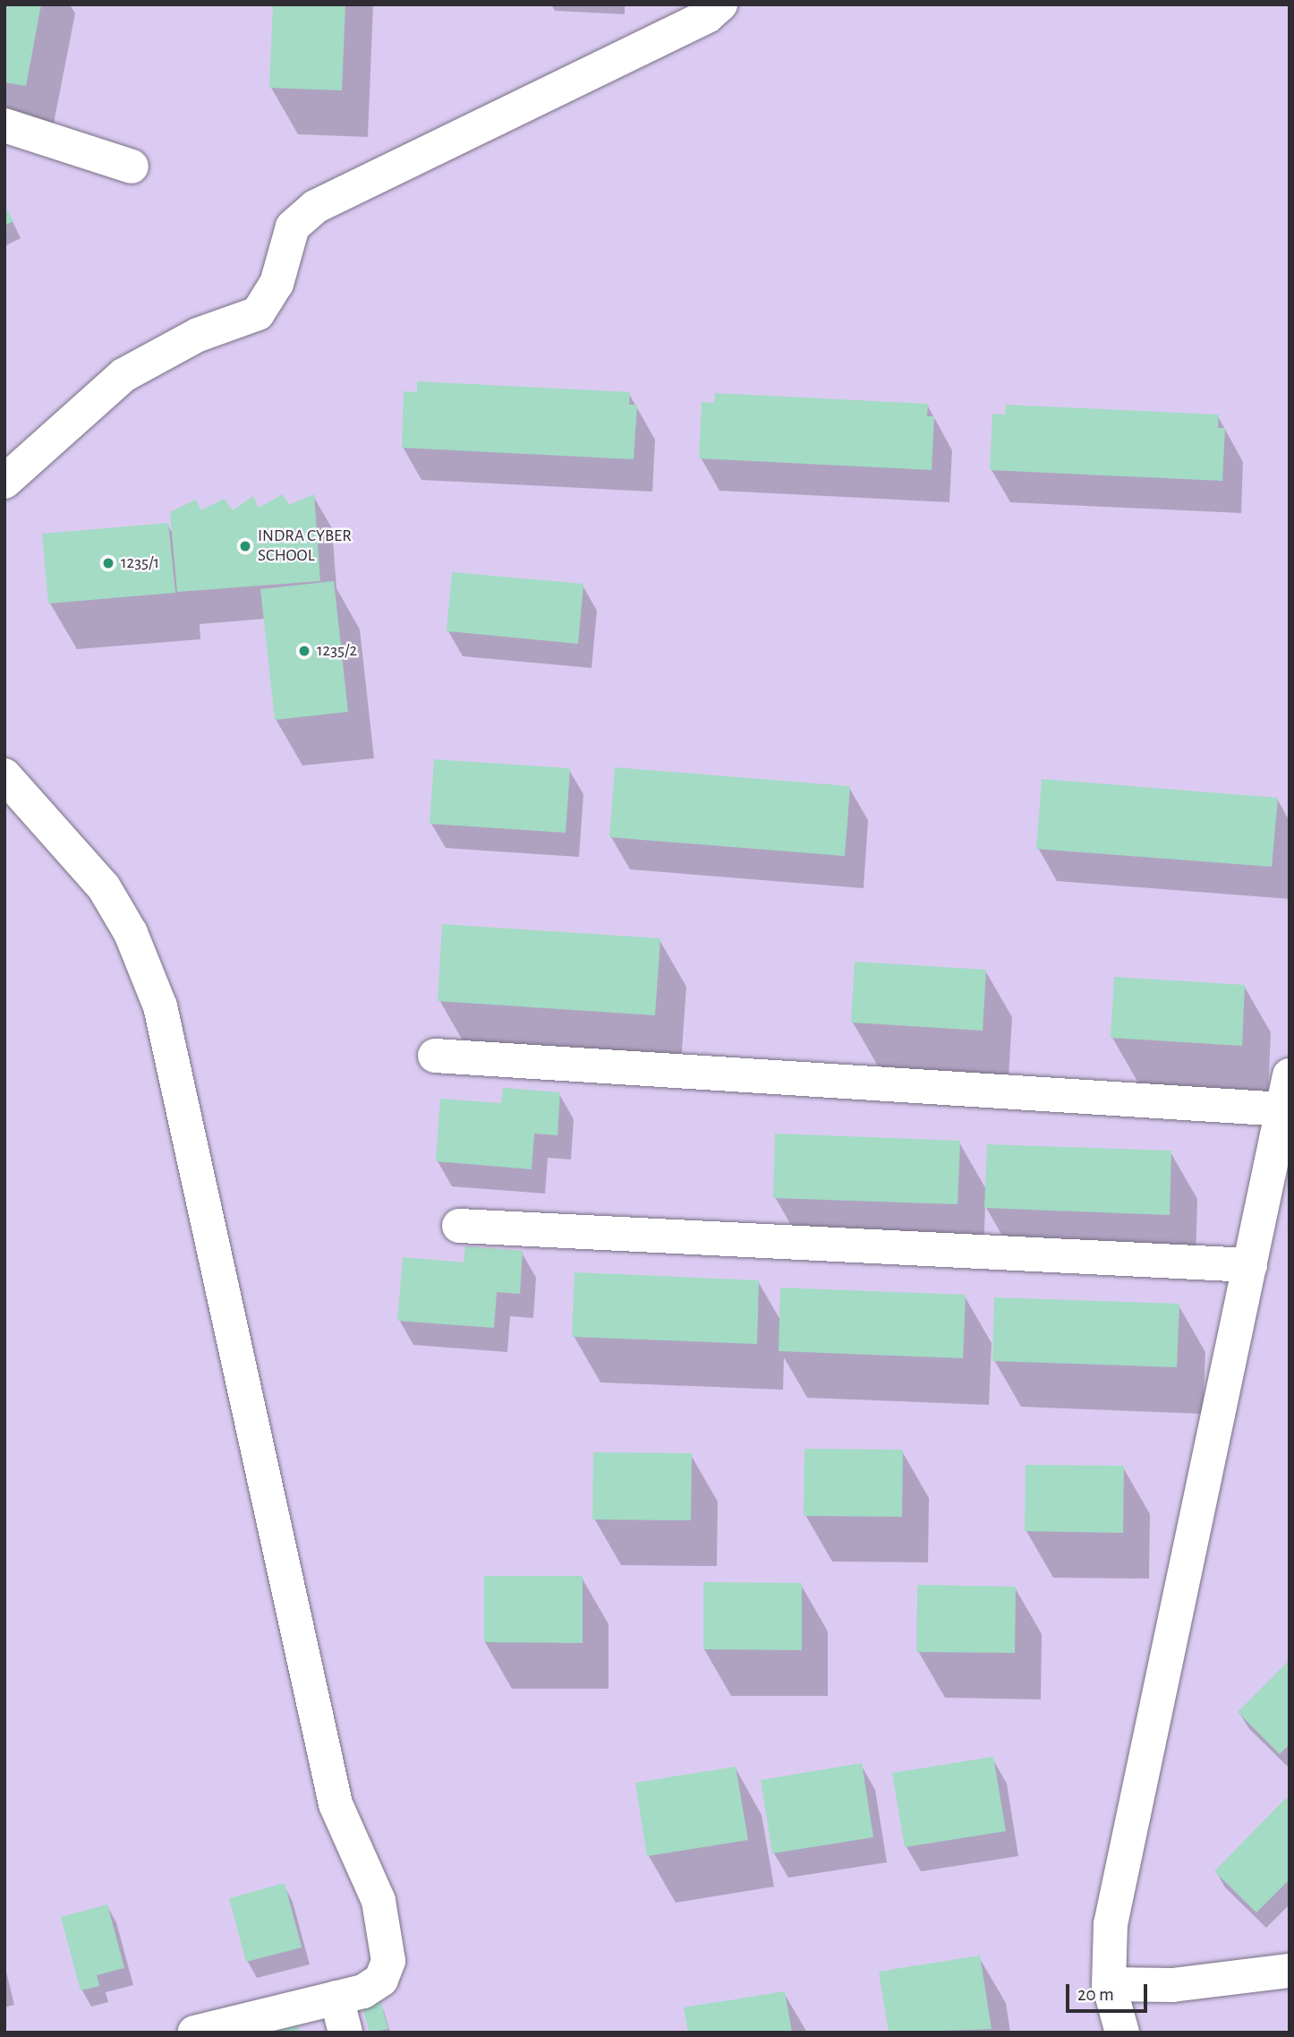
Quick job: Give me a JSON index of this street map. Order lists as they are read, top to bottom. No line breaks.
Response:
{"places":["INDRA CYBER SCHOOL","1235/1","1235/2"],"scale_bar":"20 m"}
